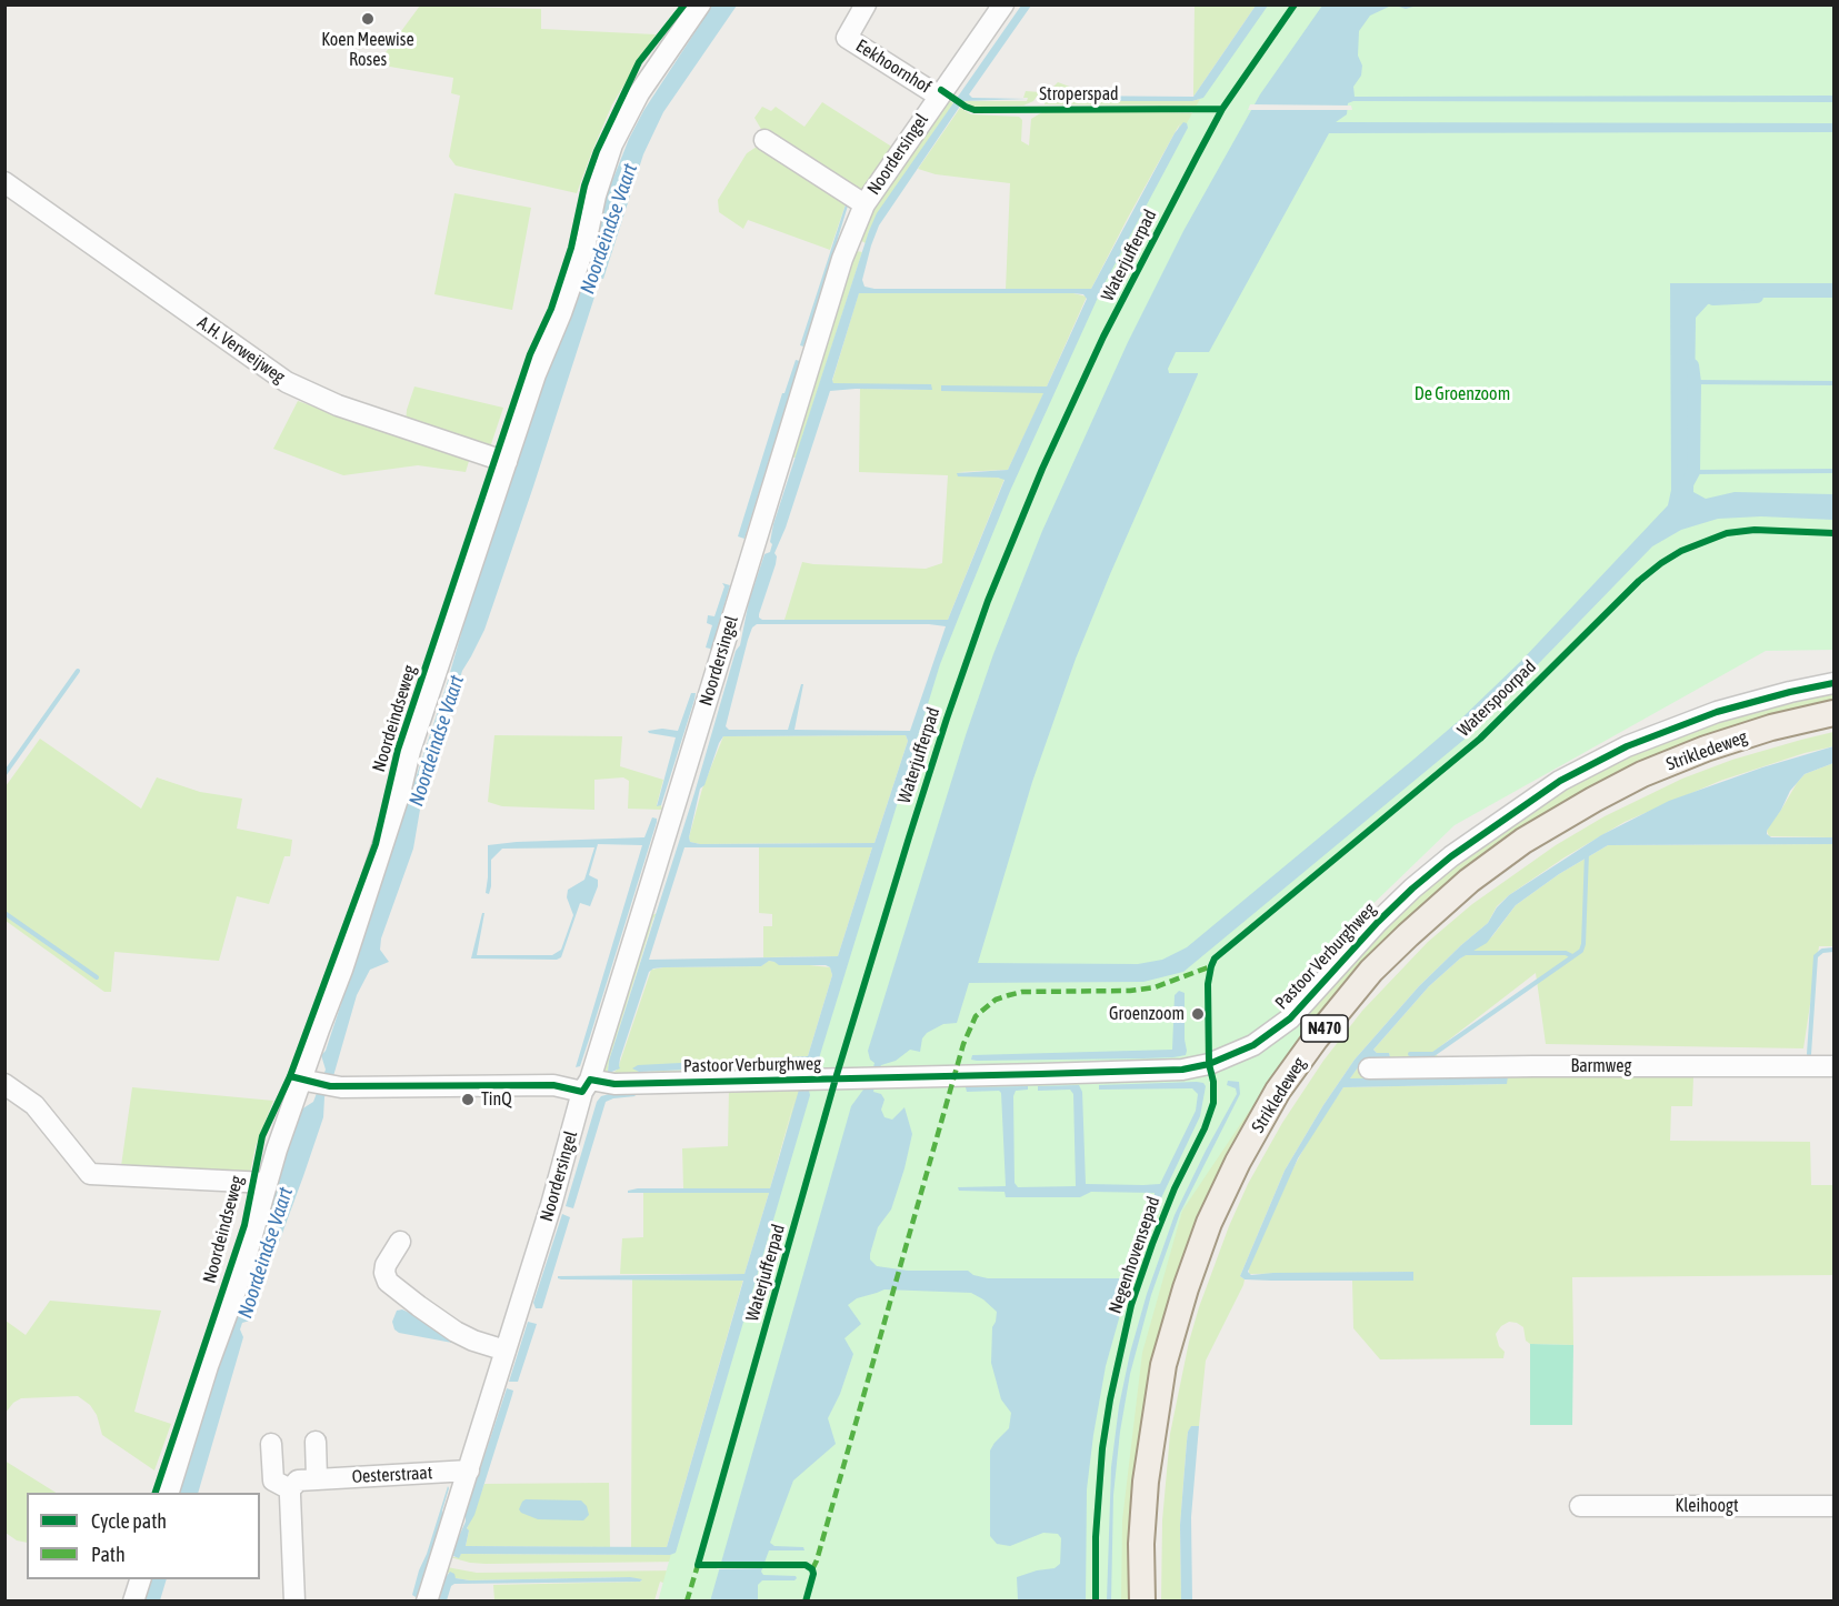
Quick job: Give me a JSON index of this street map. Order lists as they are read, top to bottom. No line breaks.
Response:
{"streets":{"main road":["Strikledeweg","N470"],"street":["Eekhoornhof","Noordersingel","A.H. Verweijweg","Noordeindseweg","Pastoor Verburghweg","Barmweg","Oesterstraat","Kleihoogt"],"cycle path":["Stroperspad","Waterjufferpad","Waterspoorpad"]},"crossings":[["Eekhoornhof","Noordersingel"],["Noordersingel","Pastoor Verburghweg"],["Noordersingel","Oesterstraat"],["A.H. Verweijweg","Noordeindseweg"],["Noordeindseweg","Pastoor Verburghweg"]],"water":["Noordeindse Vaart"],"parks":["De Groenzoom"],"places":["Koen Meewise Roses","Groenzoom","TinQ"],"legend":["Cycle path","Path"]}
